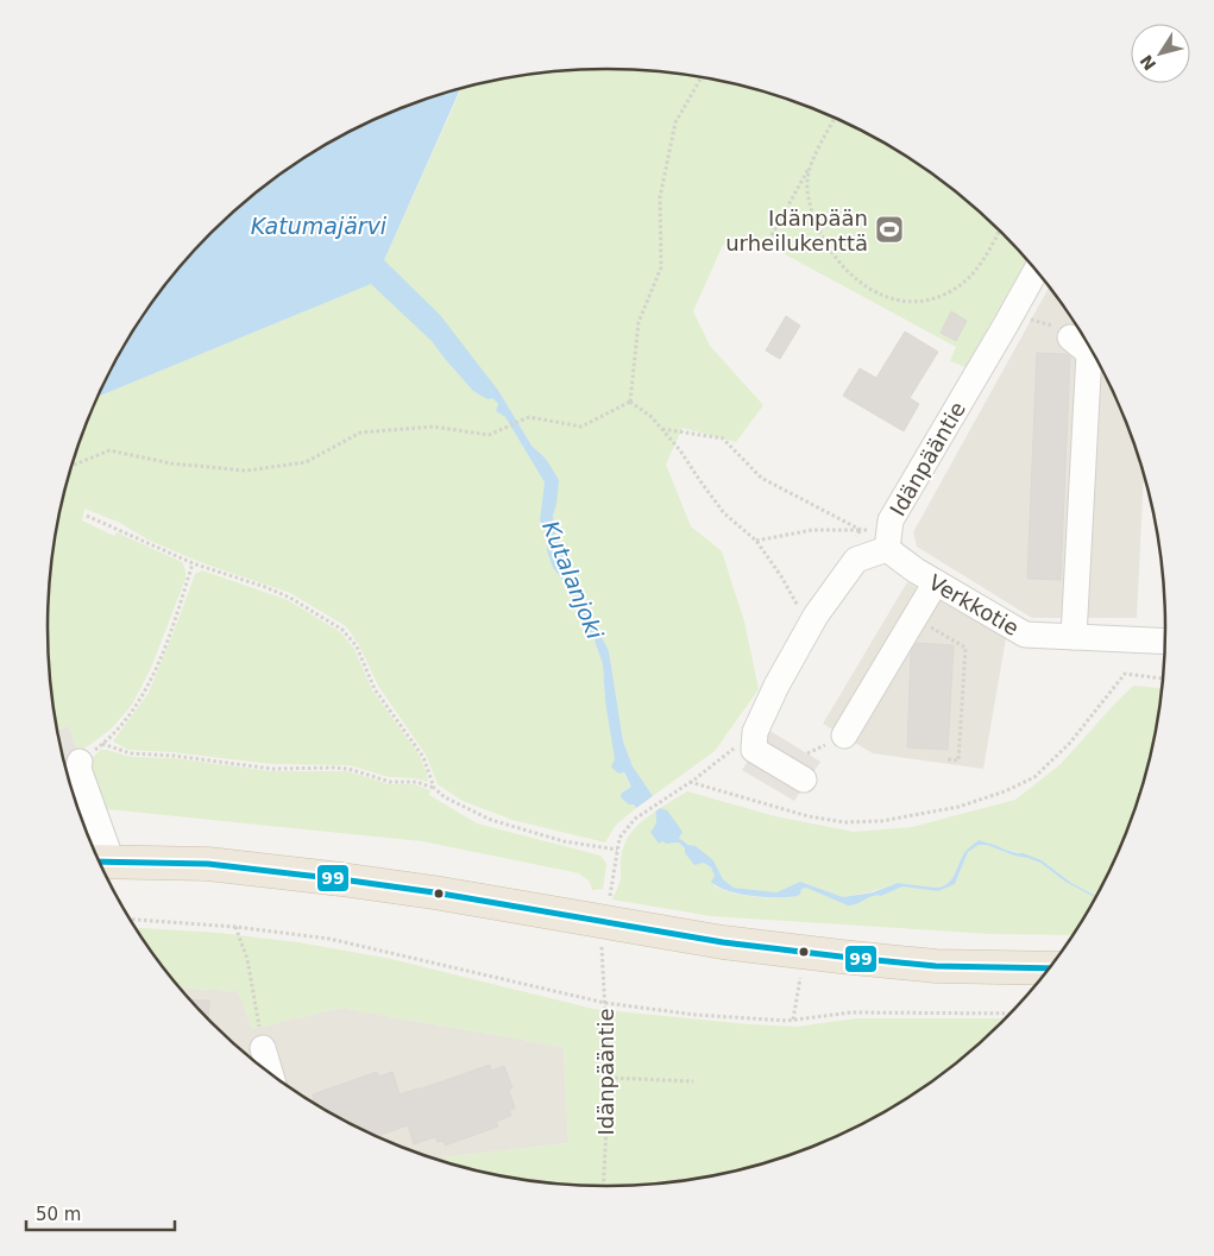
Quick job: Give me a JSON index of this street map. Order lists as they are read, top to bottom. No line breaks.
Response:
{"streets":{"street":["Idänpääntie","Verkkotie"]},"crossings":[["Idänpääntie","Verkkotie"]],"water":["Katumajärvi","Kutalanjoki"],"places":{"sports":["Idänpään urheilukenttä"]},"lines":["transit line 99"],"scale_bar":"50 m","north":"bottom left"}
